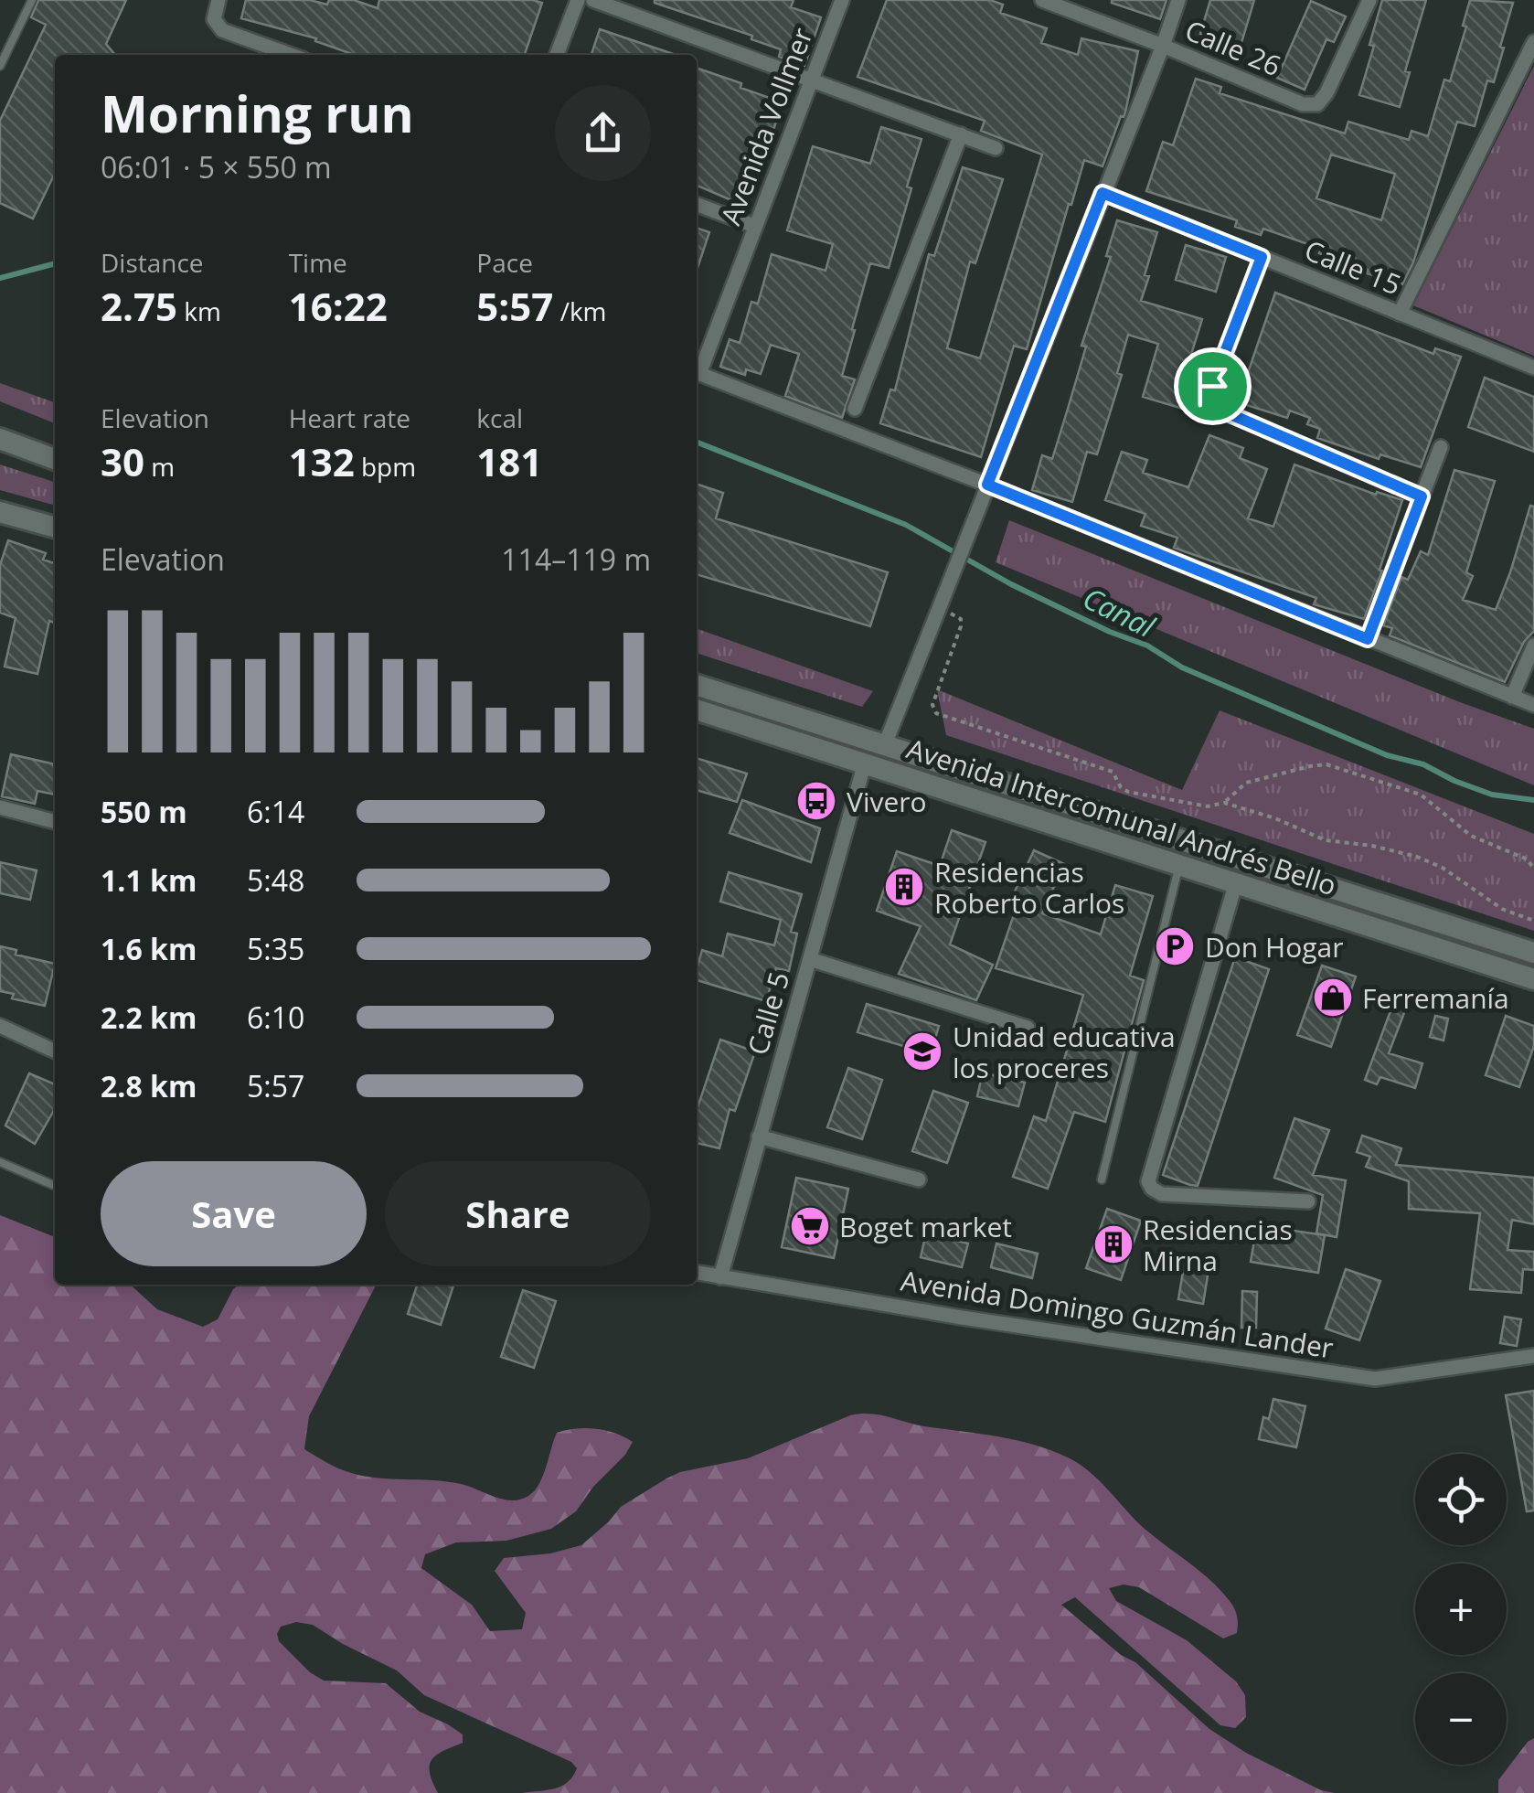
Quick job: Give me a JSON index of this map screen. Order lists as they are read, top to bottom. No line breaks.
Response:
{"streets":{"main road":["Avenida Intercomunal Andrés Bello"],"street":["Calle 26","Avenida Vollmer","Calle 15","Calle 5","Avenida Domingo Guzmán Lander"]},"crossings":[["Avenida Intercomunal Andrés Bello","Calle 5"],["Calle 5","Avenida Domingo Guzmán Lander"]],"water":["Canal"],"places":{"bus stop":["Vivero"],"building":["Residencias Roberto Carlos","Residencias Mirna"],"parking":["Don Hogar"],"shop":["Ferremanía"],"school or university":["Unidad educativa los proceres"],"supermarket":["Boget market"]},"page":{"heading":["Morning run","06:01 · 5 × 550 m"],"stats":[["Distance","2.75 km"],["Time","16:22"],["Pace","5:57 /km"],["Elevation","30 m"],["Heart rate","132 bpm"],["kcal","181"]],"chart":["Elevation","114–119 m"],"list":[{"name":"550 m","note":"6:14"},{"name":"1.1 km","note":"5:48"},{"name":"1.6 km","note":"5:35"},{"name":"2.2 km","note":"6:10"},{"name":"2.8 km","note":"5:57"}],"buttons":["Save","Share"],"map_buttons":["+","−"]}}
